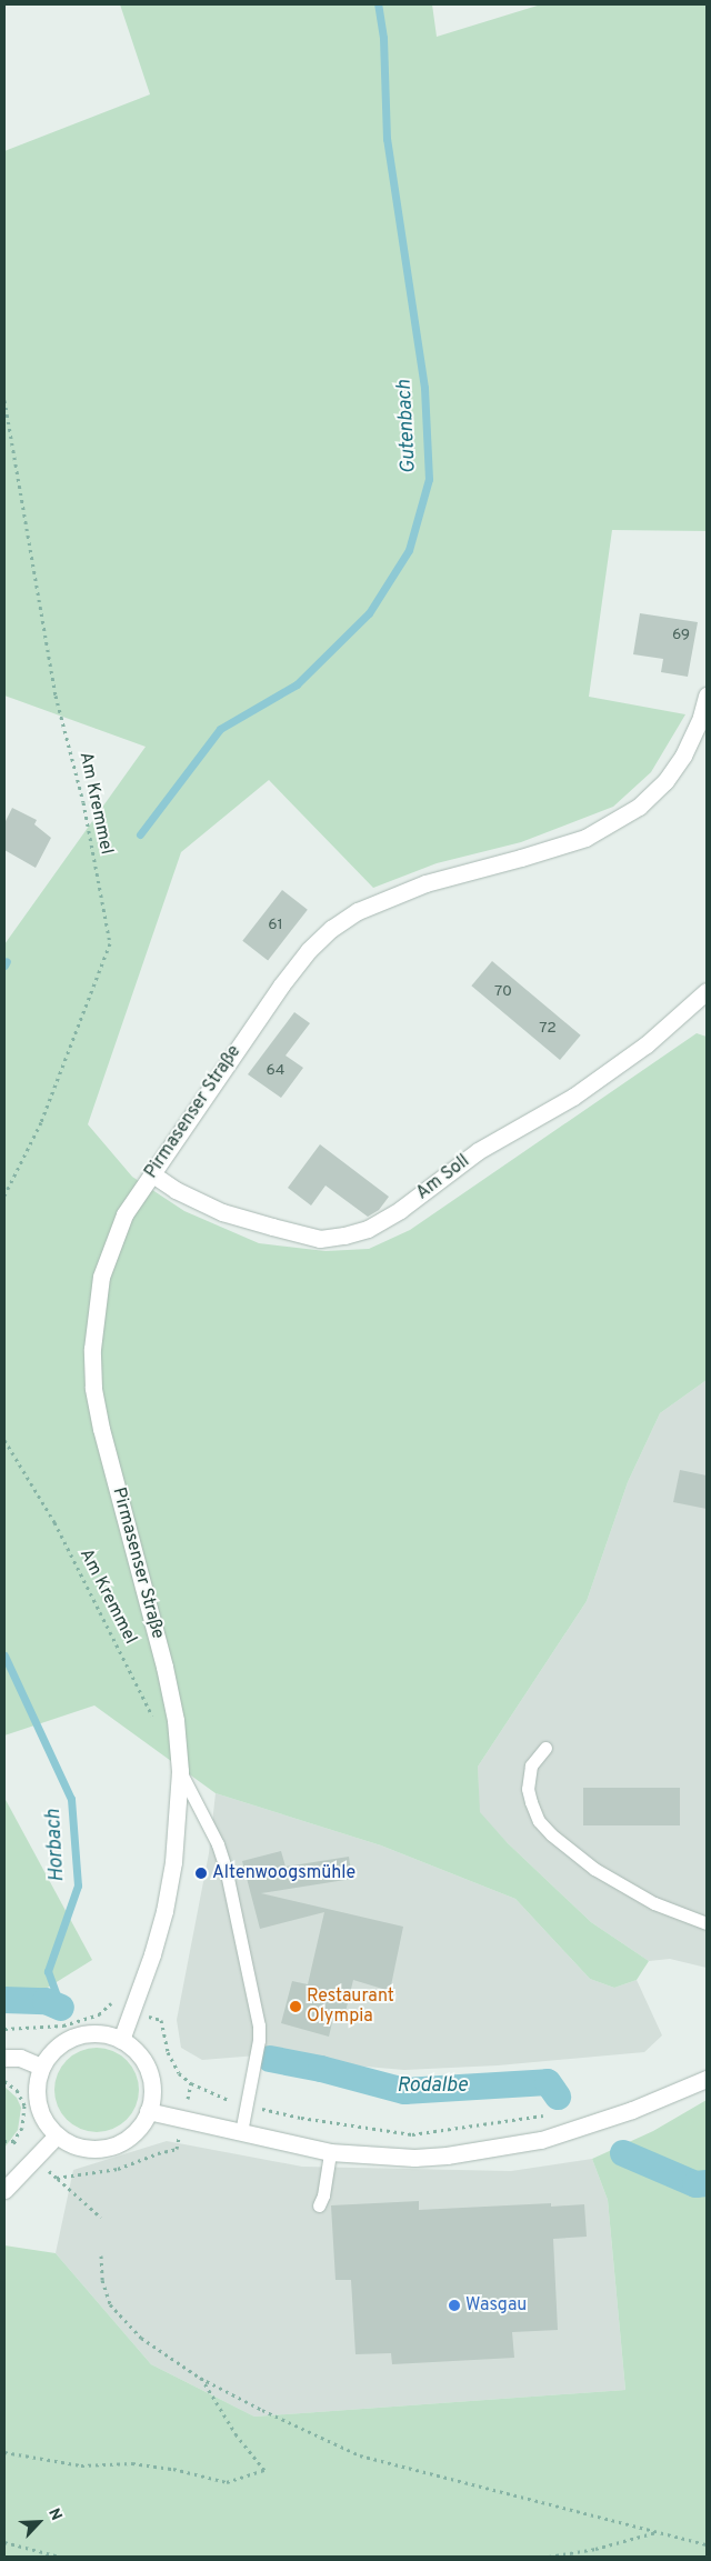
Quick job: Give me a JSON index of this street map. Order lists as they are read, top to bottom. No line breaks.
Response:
{"streets":{"main road":["Pirmasenser Straße","Am Soll"],"path":["Am Kremmel"]},"crossings":[["Pirmasenser Straße","Am Soll"]],"water":["Gutenbach","Horbach","Rodalbe"],"places":["Altenwoogsmühle","Restaurant Olympia","Wasgau"],"house_numbers":["69","61","70","72","64"],"north":"top right"}
